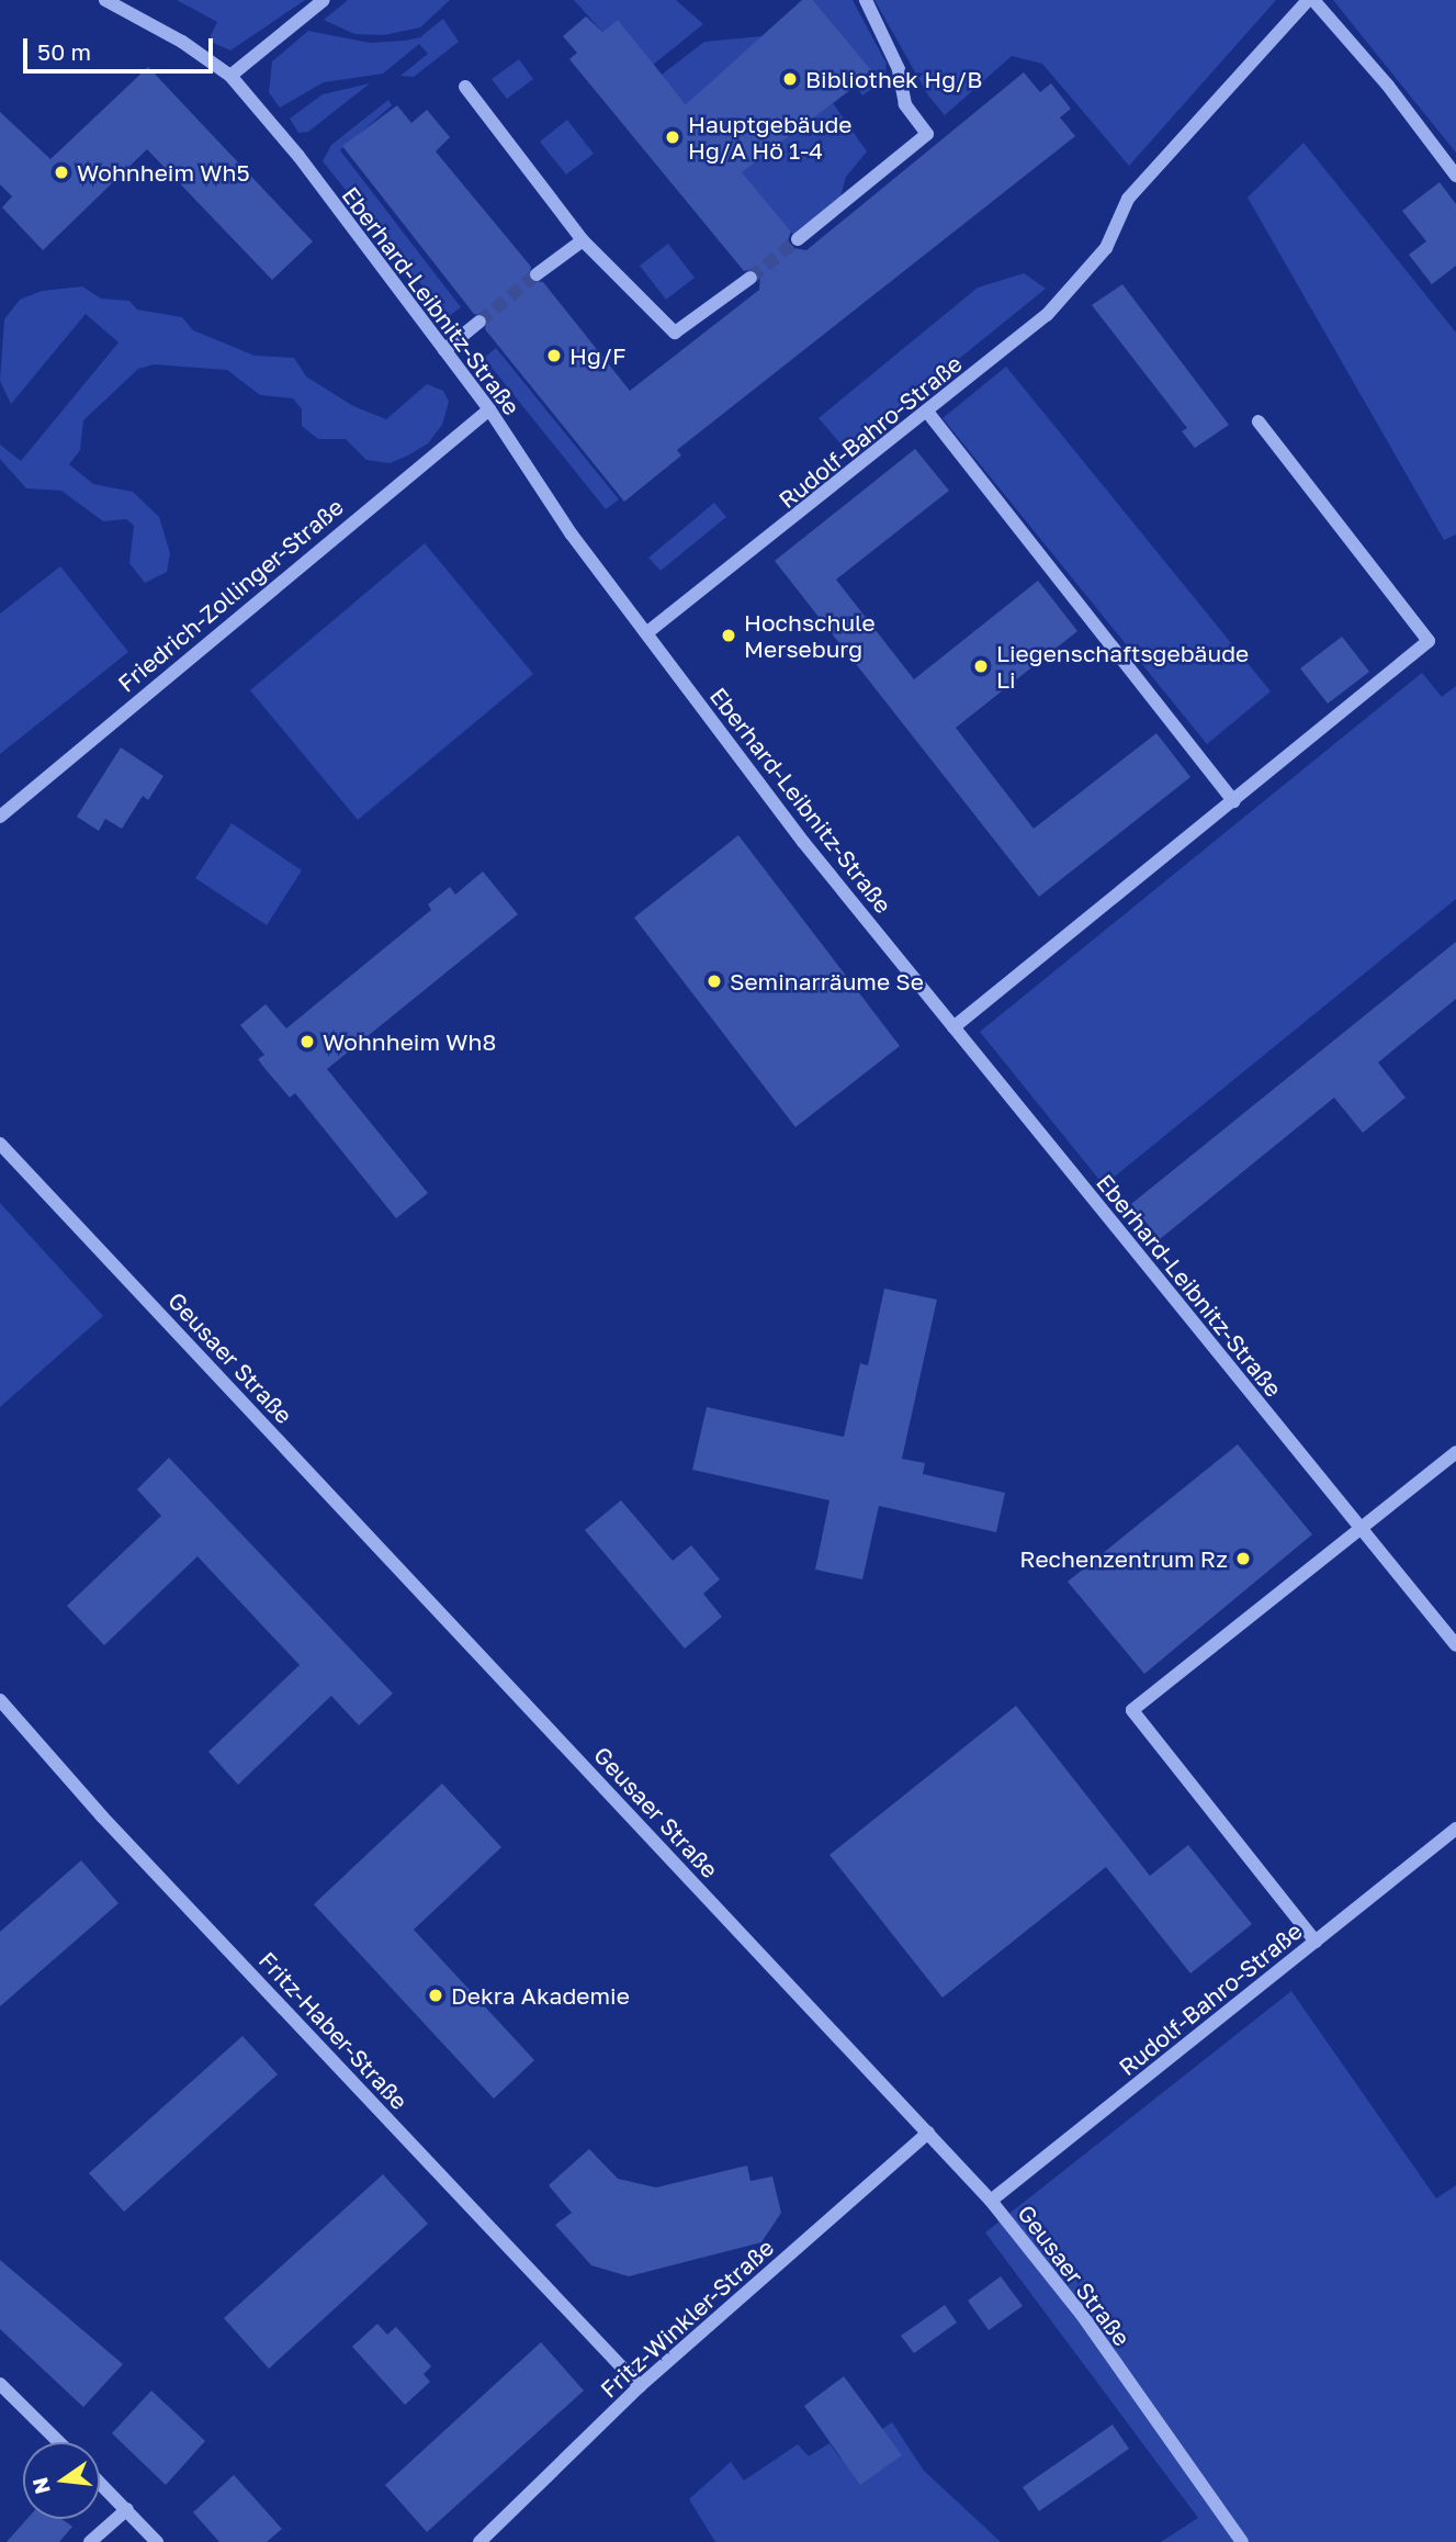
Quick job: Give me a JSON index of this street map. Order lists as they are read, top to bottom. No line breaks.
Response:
{"streets":{"street":["Eberhard-Leibnitz-Straße","Rudolf-Bahro-Straße","Friedrich-Zollinger-Straße","Geusaer Straße","Fritz-Haber-Straße","Fritz-Winkler-Straße"]},"crossings":[["Eberhard-Leibnitz-Straße","Rudolf-Bahro-Straße"],["Eberhard-Leibnitz-Straße","Friedrich-Zollinger-Straße"],["Rudolf-Bahro-Straße","Geusaer Straße"],["Geusaer Straße","Fritz-Winkler-Straße"],["Fritz-Haber-Straße","Fritz-Winkler-Straße"]],"places":["Bibliothek Hg/B","Hauptgebäude Hg/A Hö 1-4","Wohnheim Wh5","Hg/F","Hochschule Merseburg","Liegenschaftsgebäude Li","Seminarräume Se","Wohnheim Wh8","Rechenzentrum Rz","Dekra Akademie"],"scale_bar":"50 m","north":"left"}
